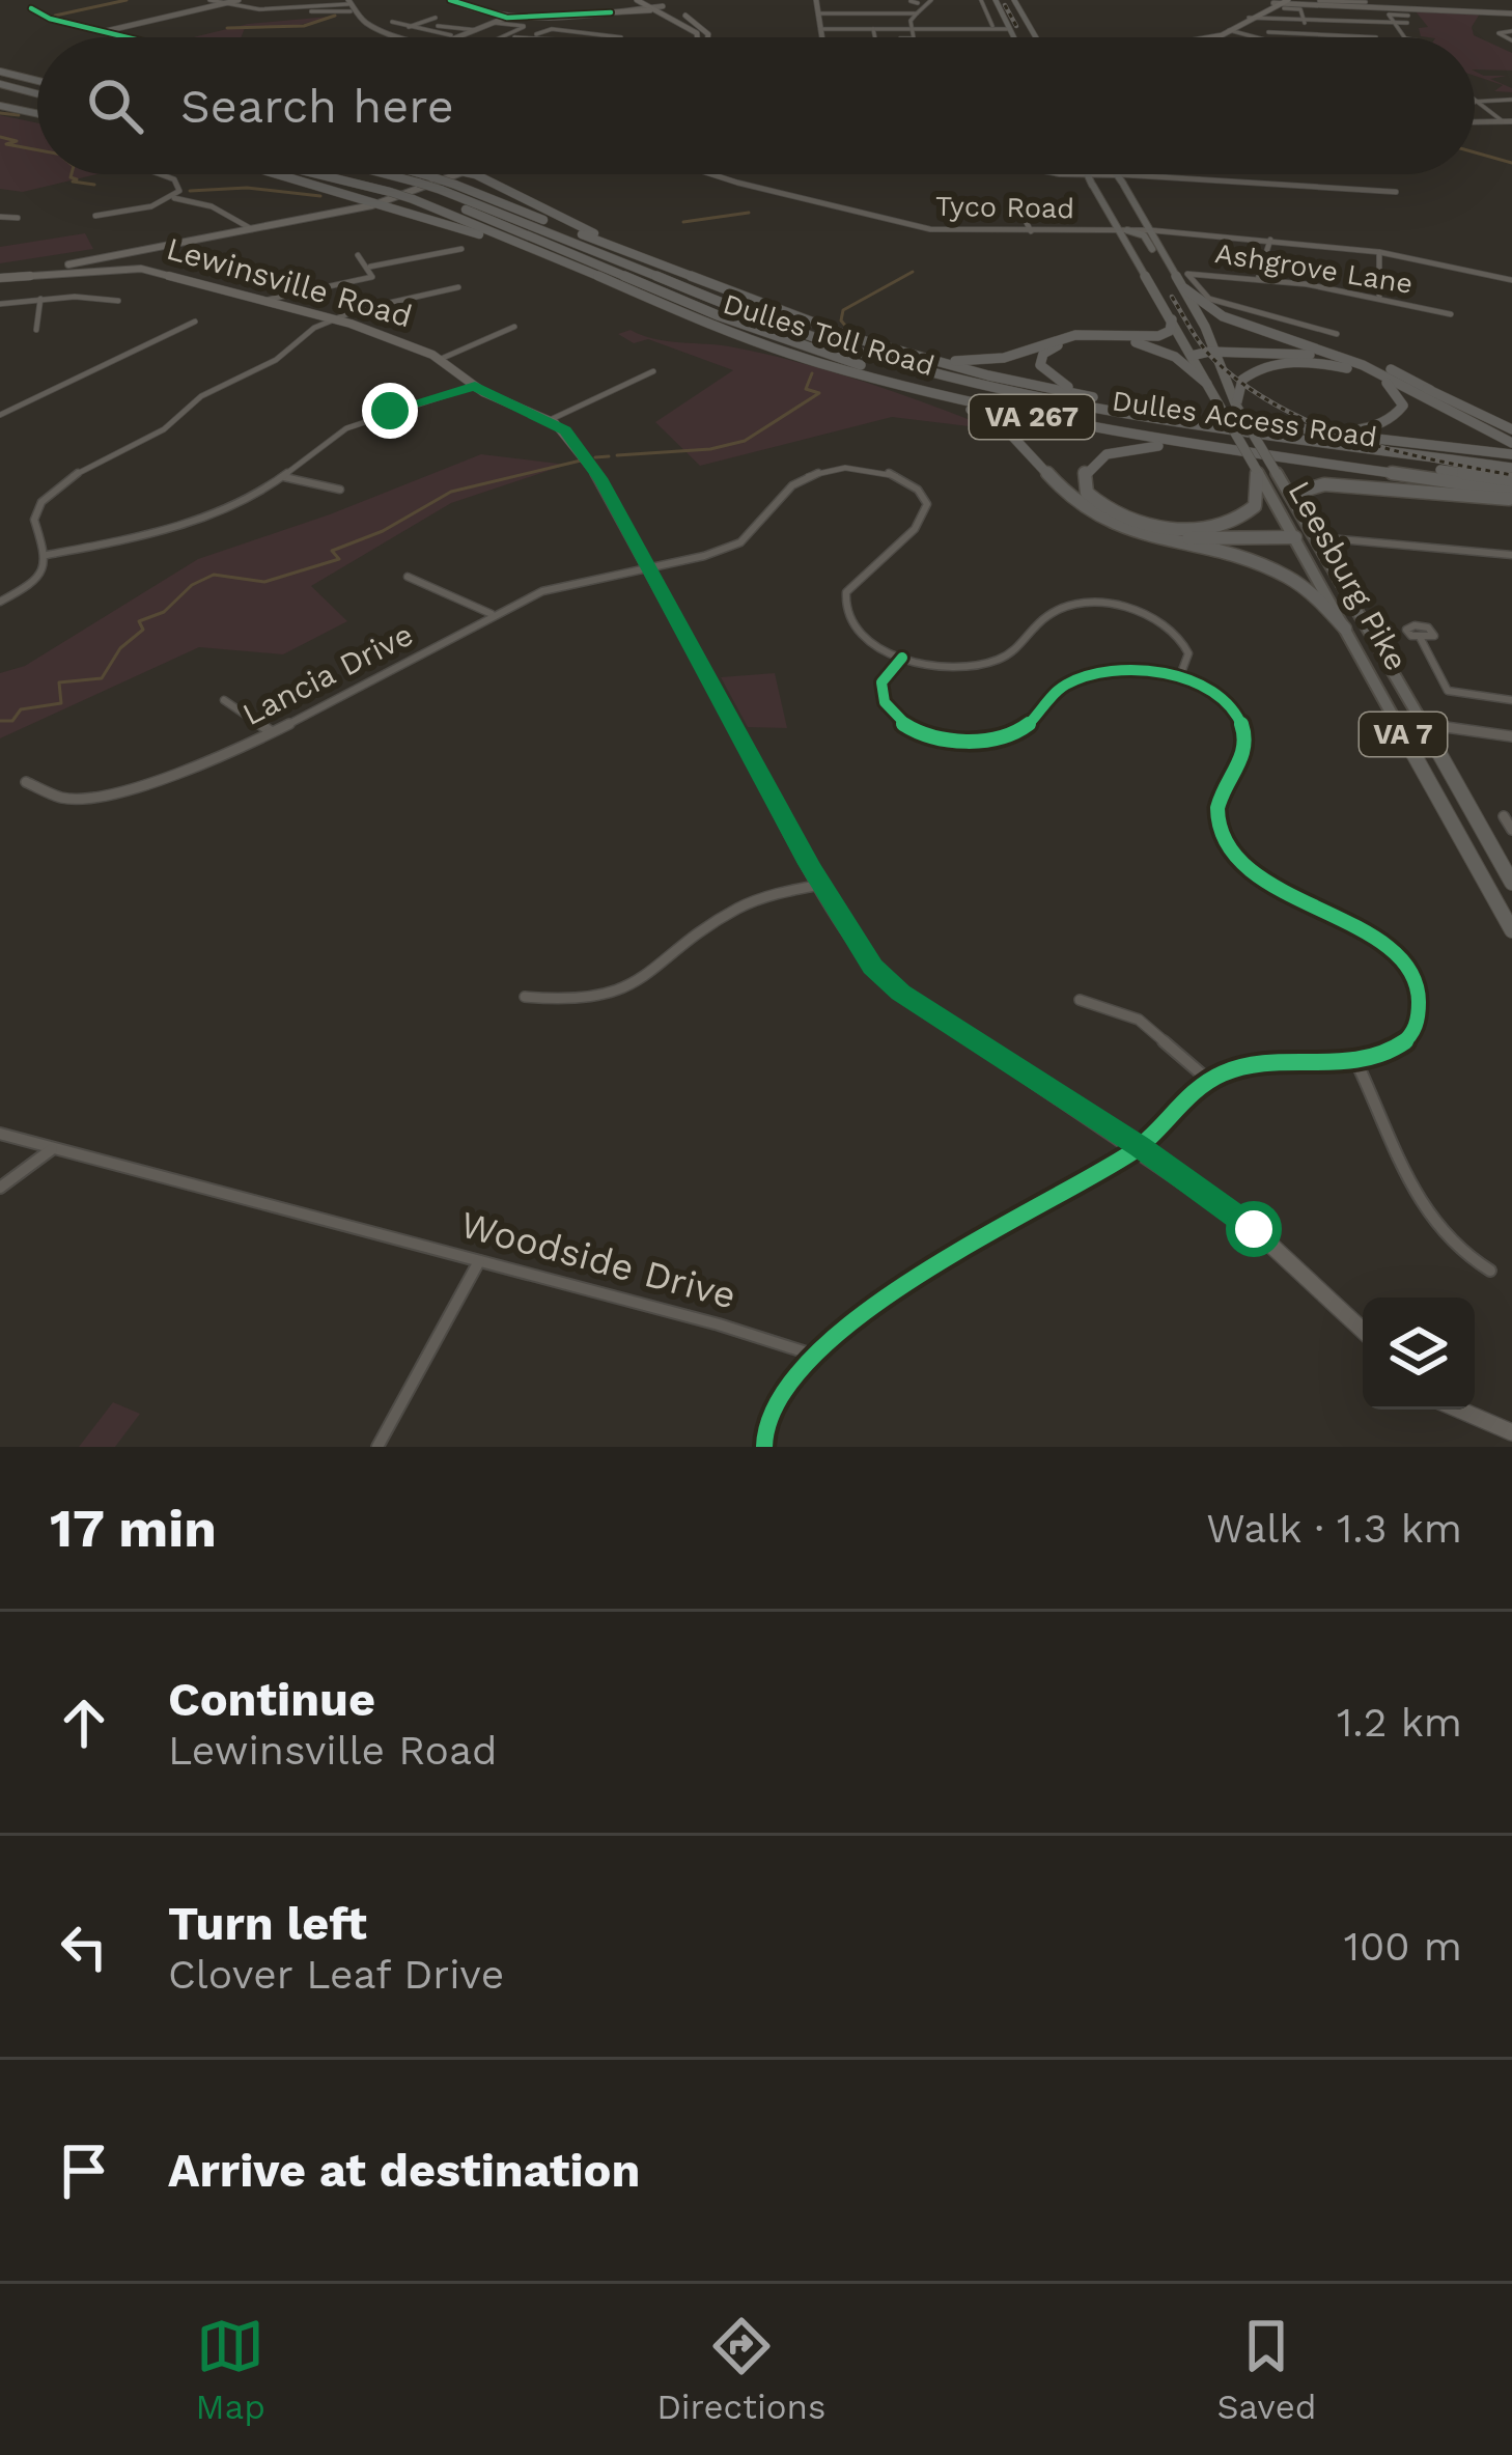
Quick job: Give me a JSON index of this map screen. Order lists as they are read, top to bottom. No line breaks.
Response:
{"streets":{"highway":["Dulles Toll Road","VA 267","Dulles Access Road","Leesburg Pike","VA 7"],"main road":["Lewinsville Road"],"street":["Tyco Road","Ashgrove Lane","Lancia Drive","Woodside Drive"]},"crossings":[["Tyco Road","Leesburg Pike"],["Lewinsville Road","Lancia Drive"]],"page":{"search":"Search here","heading":["17 min","Walk · 1.3 km"],"list":[["Continue","Lewinsville Road","1.2 km"],["Turn left","Clover Leaf Drive","100 m"],"Arrive at destination"],"nav":["Map","Directions","Saved"]}}
